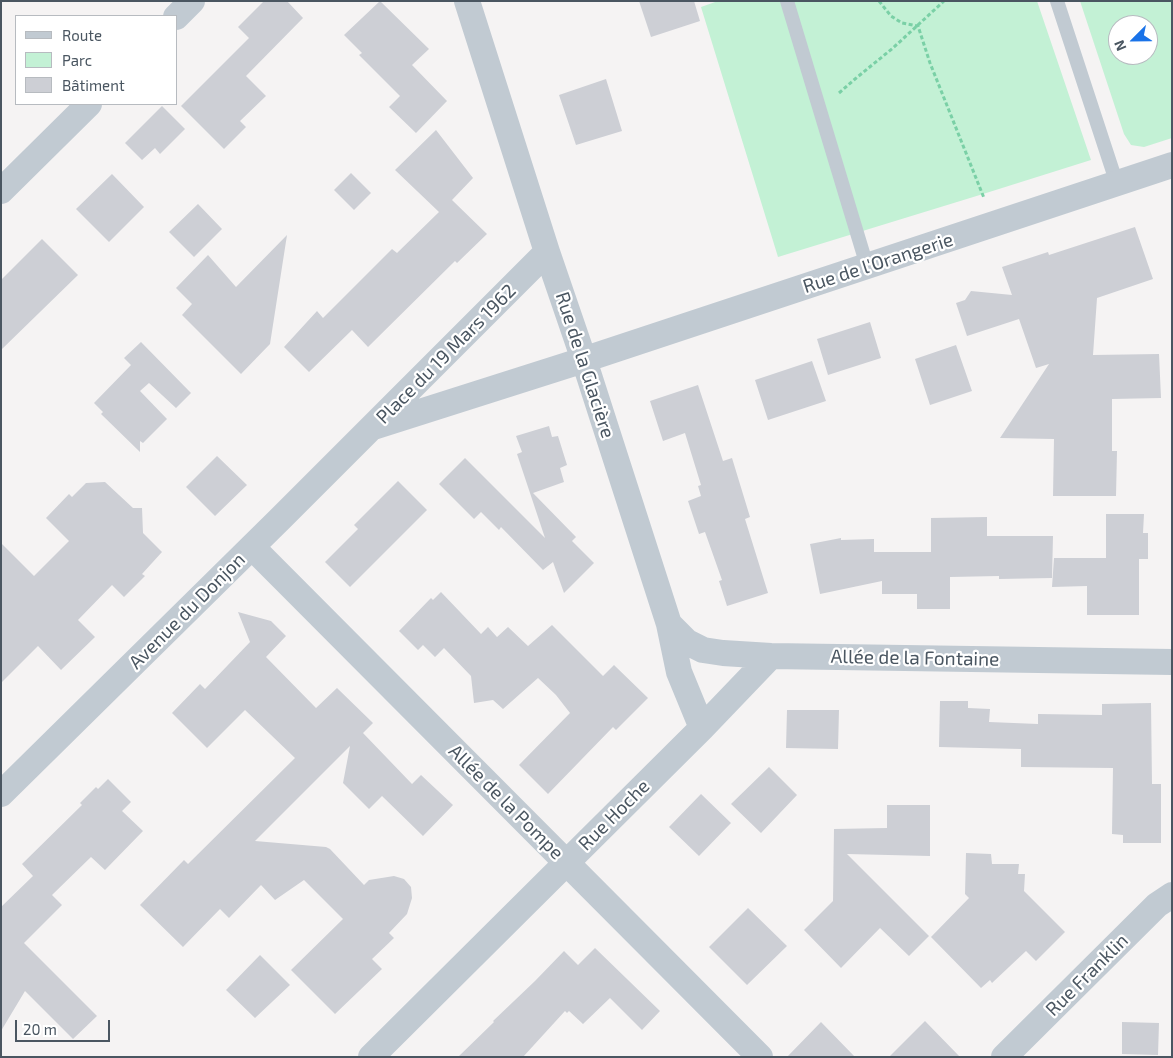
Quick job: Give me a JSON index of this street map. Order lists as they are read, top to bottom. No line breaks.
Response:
{"streets":{"street":["Rue de l'Orangerie","Place du 19 Mars 1962","Rue de la Glacière","Avenue du Donjon","Allée de la Fontaine","Allée de la Pompe","Rue Hoche","Rue Franklin"]},"crossings":[["Rue de l'Orangerie","Place du 19 Mars 1962"],["Rue de l'Orangerie","Rue de la Glacière"],["Place du 19 Mars 1962","Rue de la Glacière"],["Place du 19 Mars 1962","Avenue du Donjon"],["Rue de la Glacière","Allée de la Fontaine"],["Rue de la Glacière","Rue Hoche"],["Avenue du Donjon","Allée de la Pompe"],["Allée de la Fontaine","Rue Hoche"],["Allée de la Pompe","Rue Hoche"]],"legend":["Route","Parc","Bâtiment"],"scale_bar":"20 m","north":"bottom left"}
